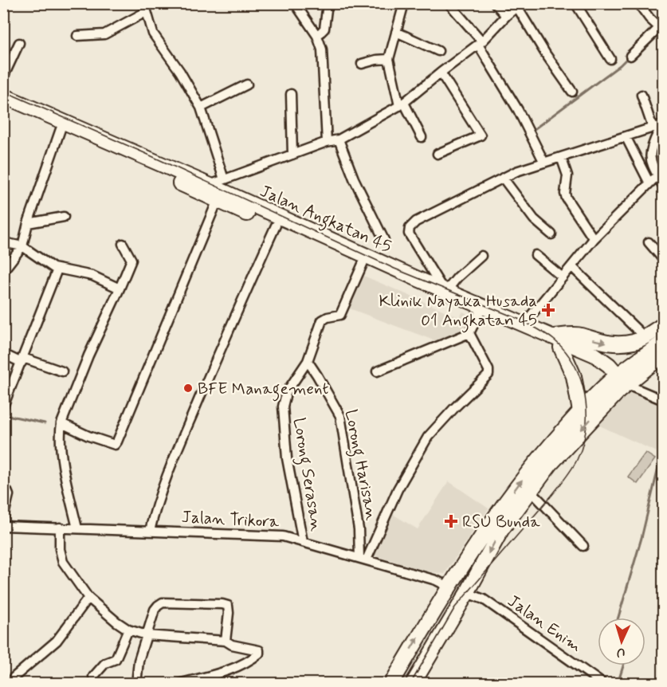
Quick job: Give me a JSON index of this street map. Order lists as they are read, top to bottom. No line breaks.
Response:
{"streets":{"main road":["Jalan Angkatan 45"],"street":["Lorong Harisan","Lorong Serasan","Jalan Trikora","Jalan Enim"]},"crossings":[["Lorong Harisan","Lorong Serasan"],["Lorong Harisan","Jalan Trikora"],["Lorong Serasan","Jalan Trikora"]],"places":{"health":["Klinik Nayaka Husada 01 Angkatan 45","RSU Bunda"],"other":["BFE Management"]},"north":"bottom"}
